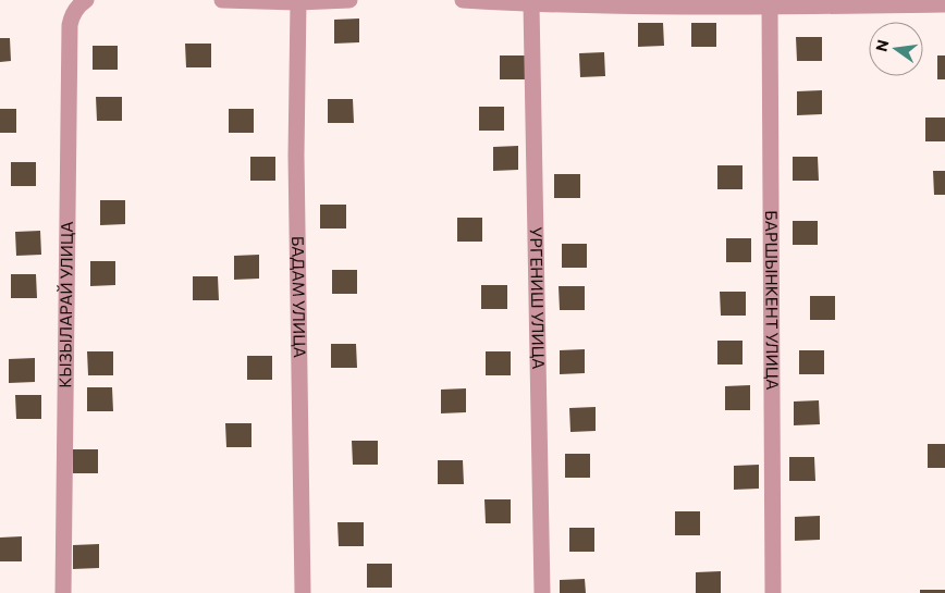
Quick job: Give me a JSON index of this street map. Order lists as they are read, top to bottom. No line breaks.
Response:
{"streets":{"street":["БАДАМ УЛИЦА","УРГЕНИШ УЛИЦА","БАРШЫНКЕНТ УЛИЦА","КЫЗЫЛАРАЙ УЛИЦА"]},"north":"left"}
